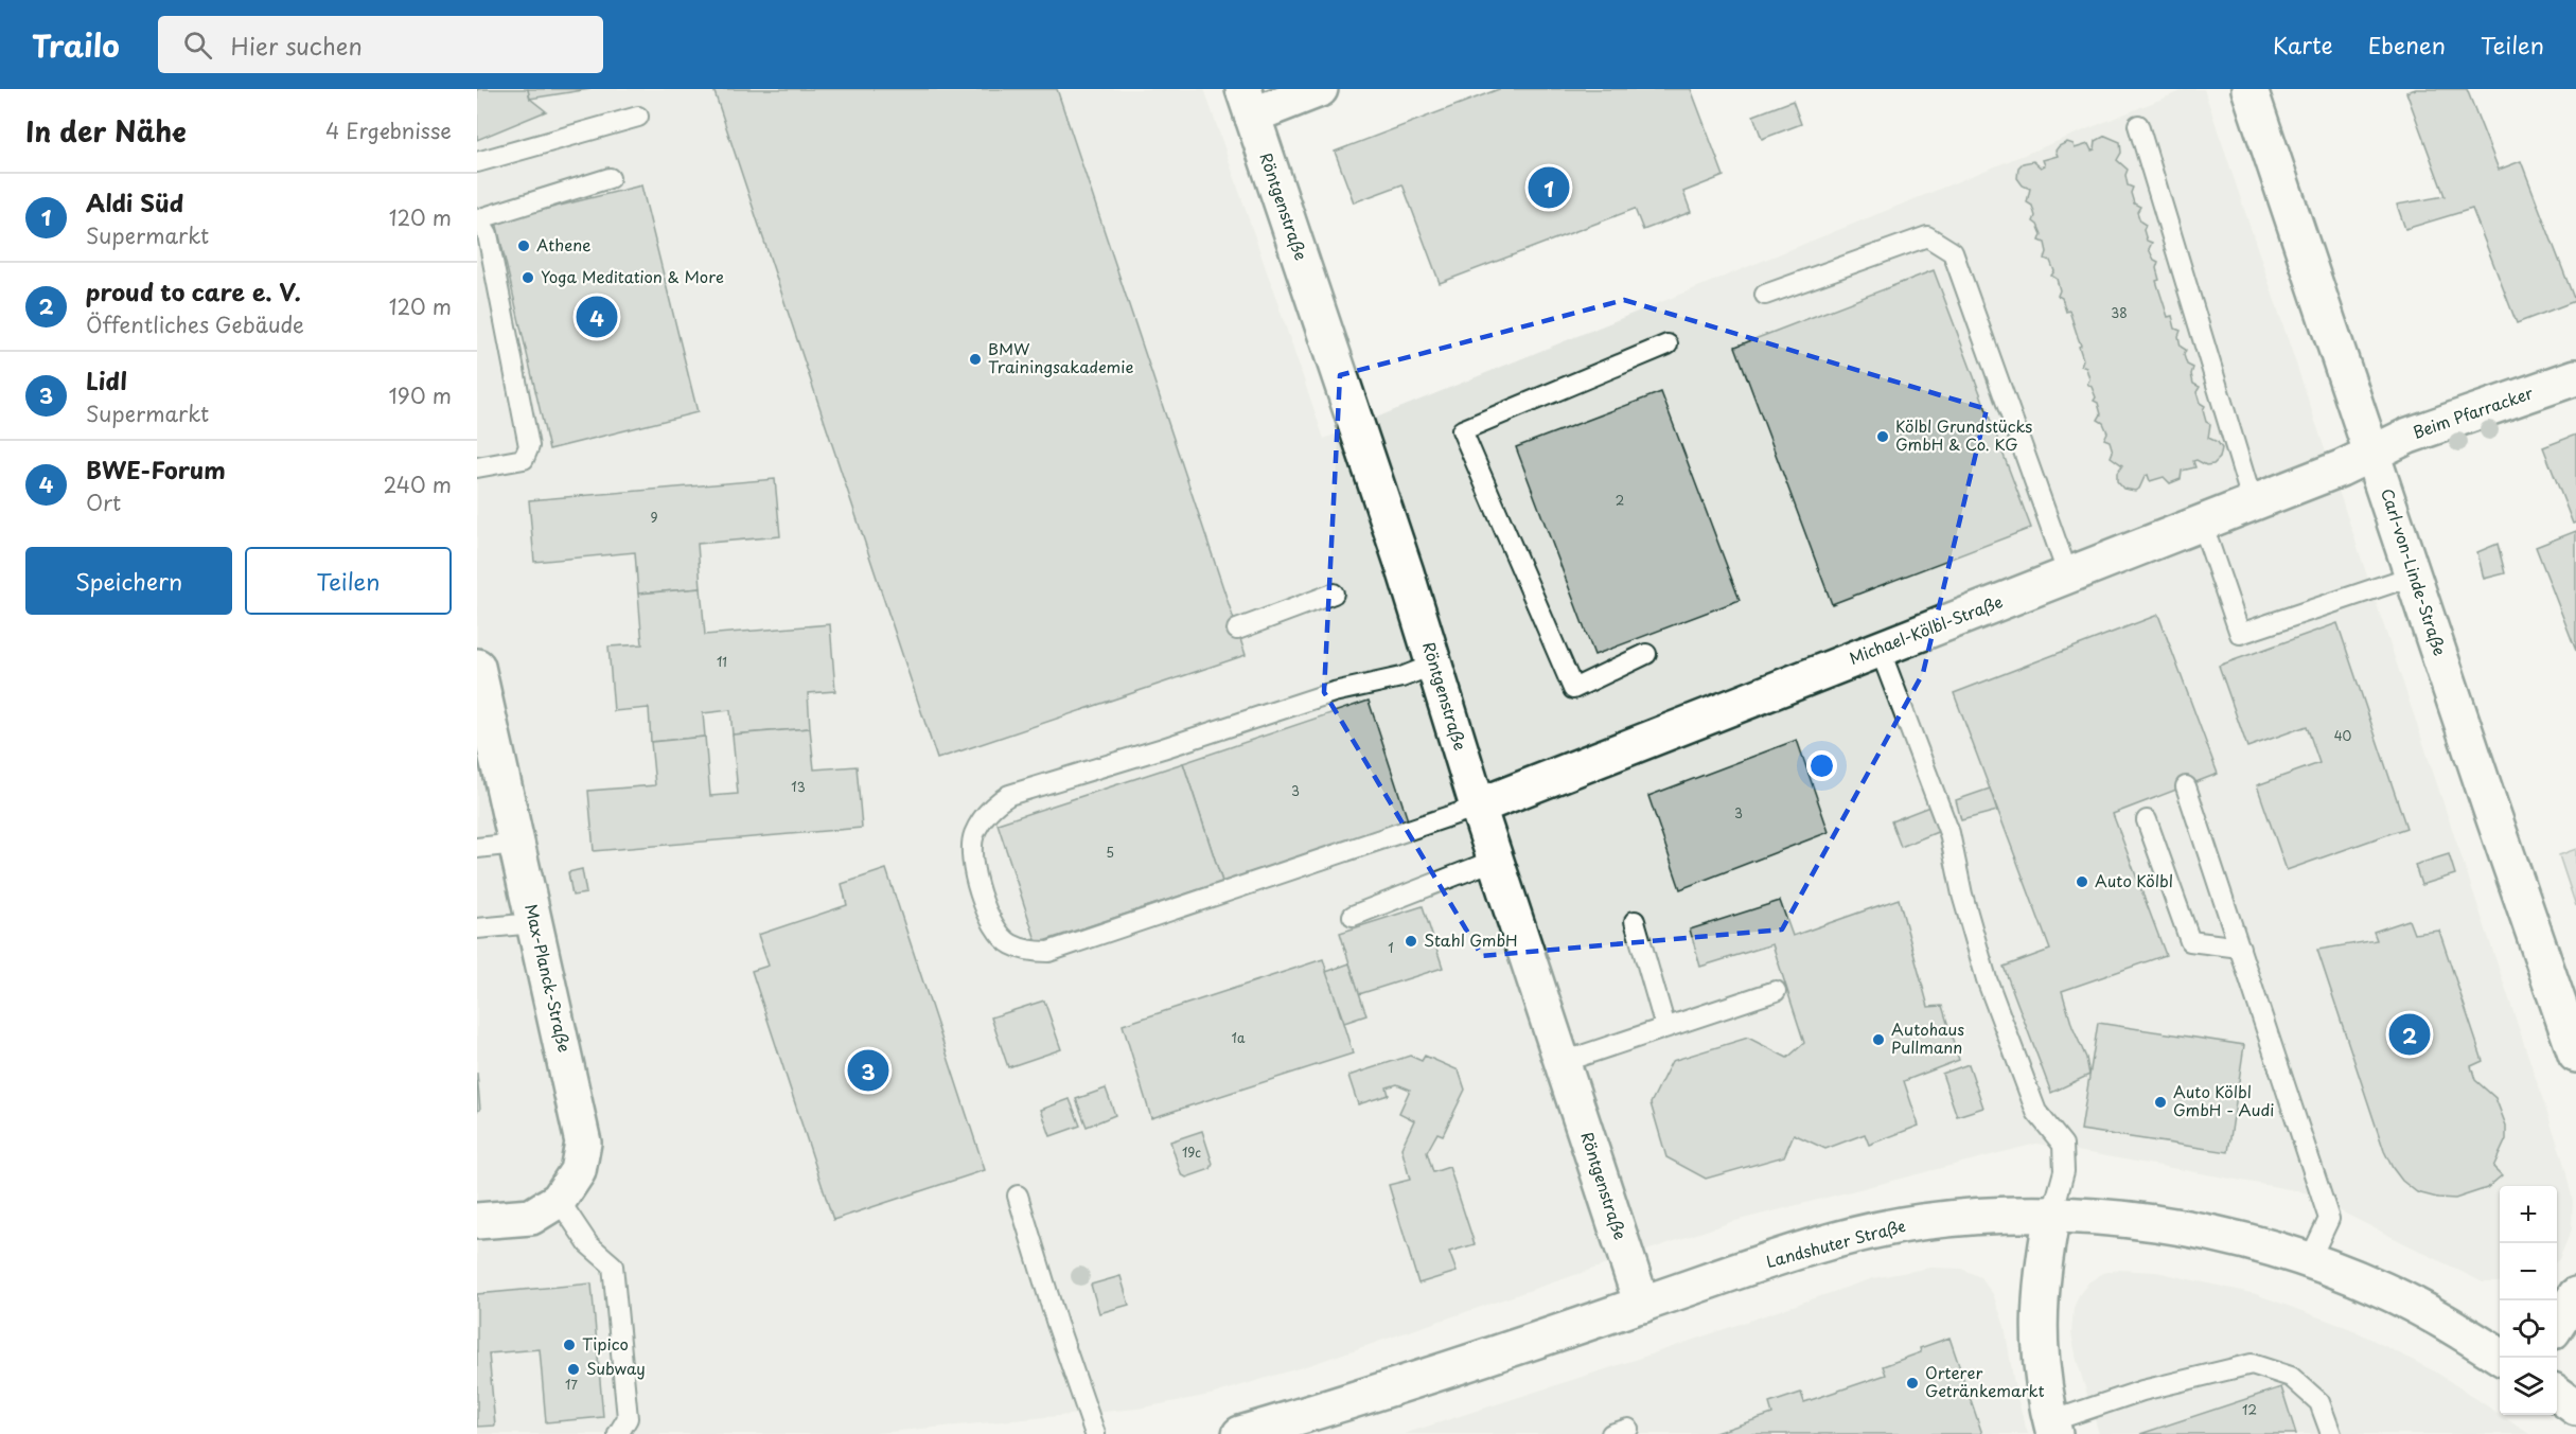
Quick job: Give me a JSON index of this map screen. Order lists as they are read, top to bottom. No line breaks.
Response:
{"streets":{"street":["Röntgenstraße","Beim Pfarracker","Carl-von-Linde-Straße","Michael-Kölbl-Straße","Max-Planck-Straße","Landshuter Straße"]},"crossings":[["Röntgenstraße","Michael-Kölbl-Straße"],["Röntgenstraße","Landshuter Straße"],["Beim Pfarracker","Carl-von-Linde-Straße"],["Beim Pfarracker","Michael-Kölbl-Straße"],["Carl-von-Linde-Straße","Michael-Kölbl-Straße"]],"places":["Athene","Yoga Meditation & More","BMW Trainingsakademie","Kölbl Grundstücks GmbH & Co. KG","Auto Kölbl","Stahl GmbH","Autohaus Pullmann","Auto Kölbl GmbH - Audi","Tipico","Subway","Orterer Getränkemarkt"],"house_numbers":["38","2","9","11","40","13","3","3","5","1","1a","19c","17","12"],"page":{"header":"Trailo","search":"Hier suchen","nav":["Karte","Ebenen","Teilen"],"heading":["In der Nähe","4 Ergebnisse"],"pins":["1","4","2","3"],"list":[{"mark":"1","name":"Aldi Süd","note":"Supermarkt","value":"120 m"},{"mark":"2","name":"proud to care e. V.","note":"Öffentliches Gebäude","value":"120 m"},{"mark":"3","name":"Lidl","note":"Supermarkt","value":"190 m"},{"mark":"4","name":"BWE-Forum","note":"Ort","value":"240 m"}],"buttons":["Speichern","Teilen"],"map_buttons":["+","−"]}}
